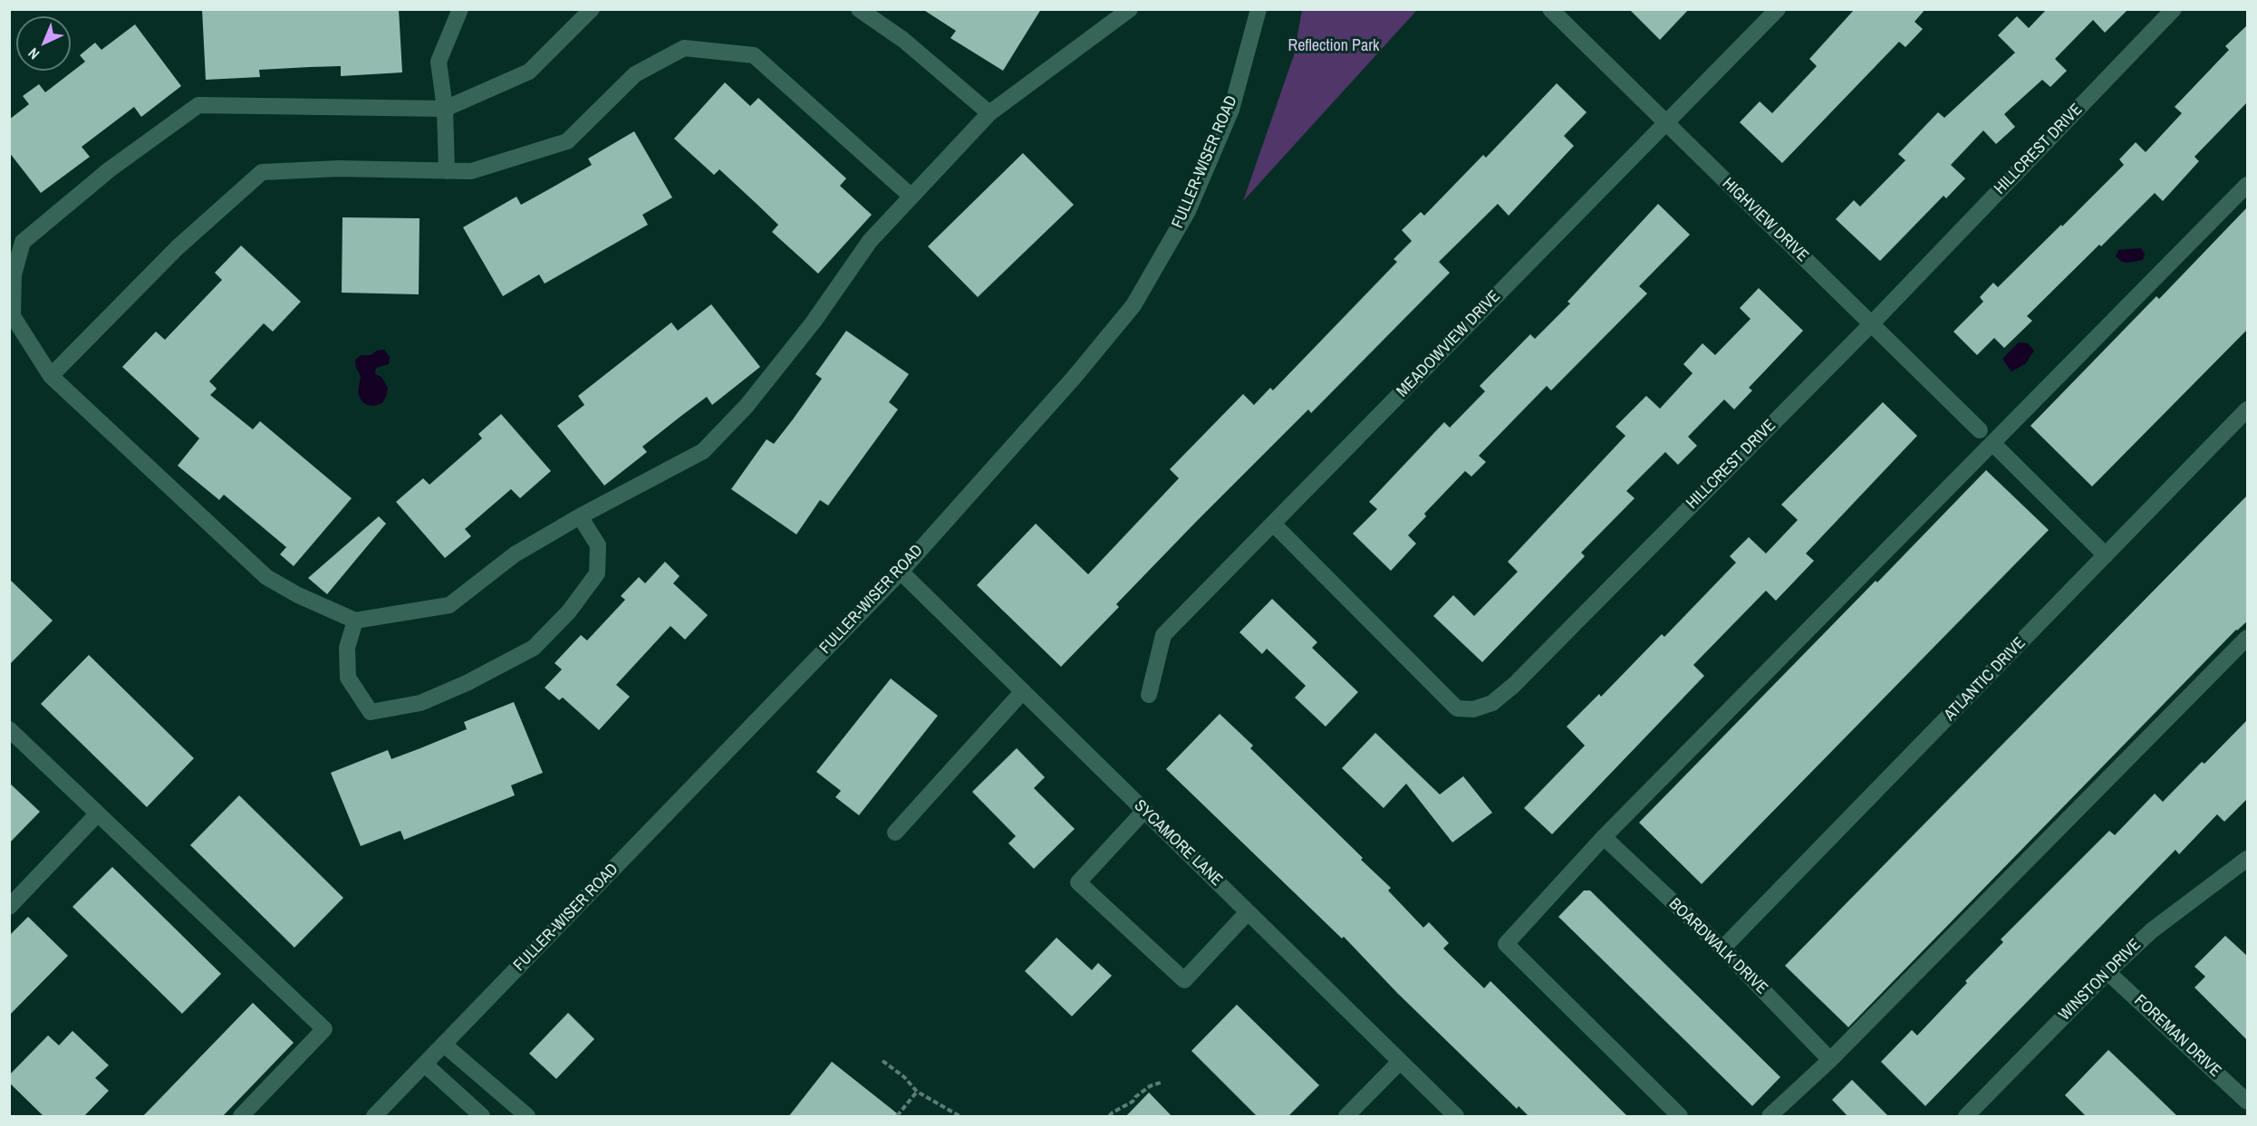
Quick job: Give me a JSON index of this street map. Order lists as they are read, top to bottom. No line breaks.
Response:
{"streets":{"street":["HILLCREST DRIVE","FULLER-WISER ROAD","HIGHVIEW DRIVE","MEADOWVIEW DRIVE","ATLANTIC DRIVE","SYCAMORE LANE","BOARDWALK DRIVE","WINSTON DRIVE","FOREMAN DRIVE"]},"crossings":[["HILLCREST DRIVE","HIGHVIEW DRIVE"],["HILLCREST DRIVE","MEADOWVIEW DRIVE"],["FULLER-WISER ROAD","SYCAMORE LANE"],["HIGHVIEW DRIVE","MEADOWVIEW DRIVE"],["ATLANTIC DRIVE","BOARDWALK DRIVE"],["WINSTON DRIVE","FOREMAN DRIVE"]],"parks":["Reflection Park"],"north":"bottom left"}
